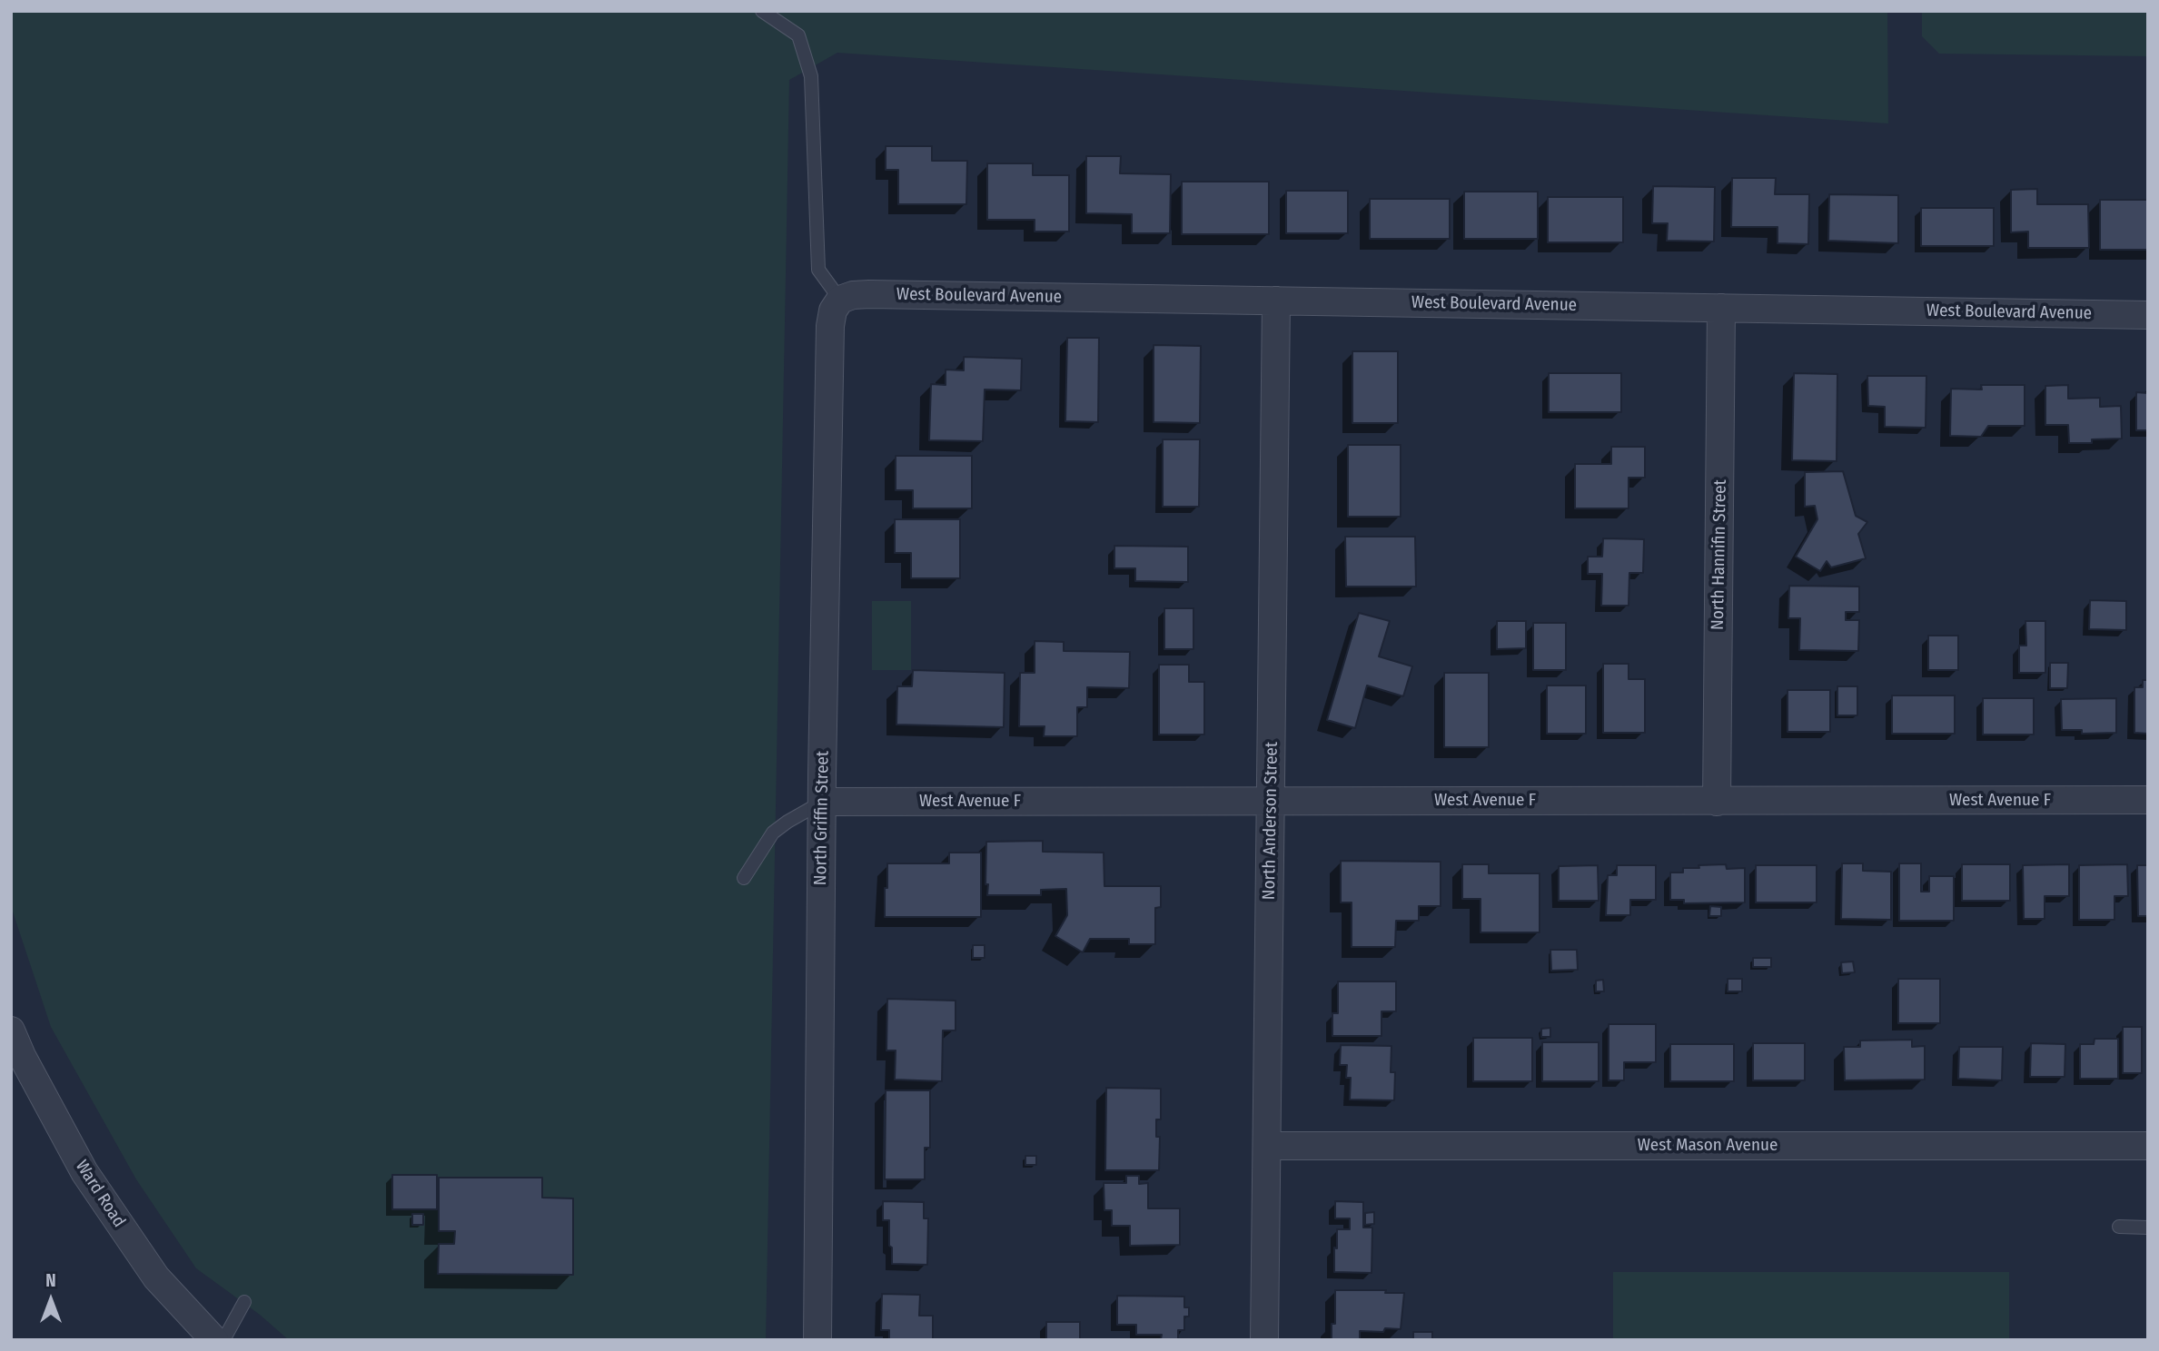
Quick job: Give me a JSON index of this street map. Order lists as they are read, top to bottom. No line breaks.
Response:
{"streets":{"street":["West Boulevard Avenue","North Hannifin Street","West Avenue F","North Griffin Street","North Anderson Street","West Mason Avenue","Ward Road"]},"crossings":[["West Boulevard Avenue","North Hannifin Street"],["West Boulevard Avenue","North Griffin Street"],["West Boulevard Avenue","North Anderson Street"],["North Hannifin Street","West Avenue F"],["West Avenue F","North Griffin Street"],["West Avenue F","North Anderson Street"],["North Anderson Street","West Mason Avenue"]],"north":"top"}
